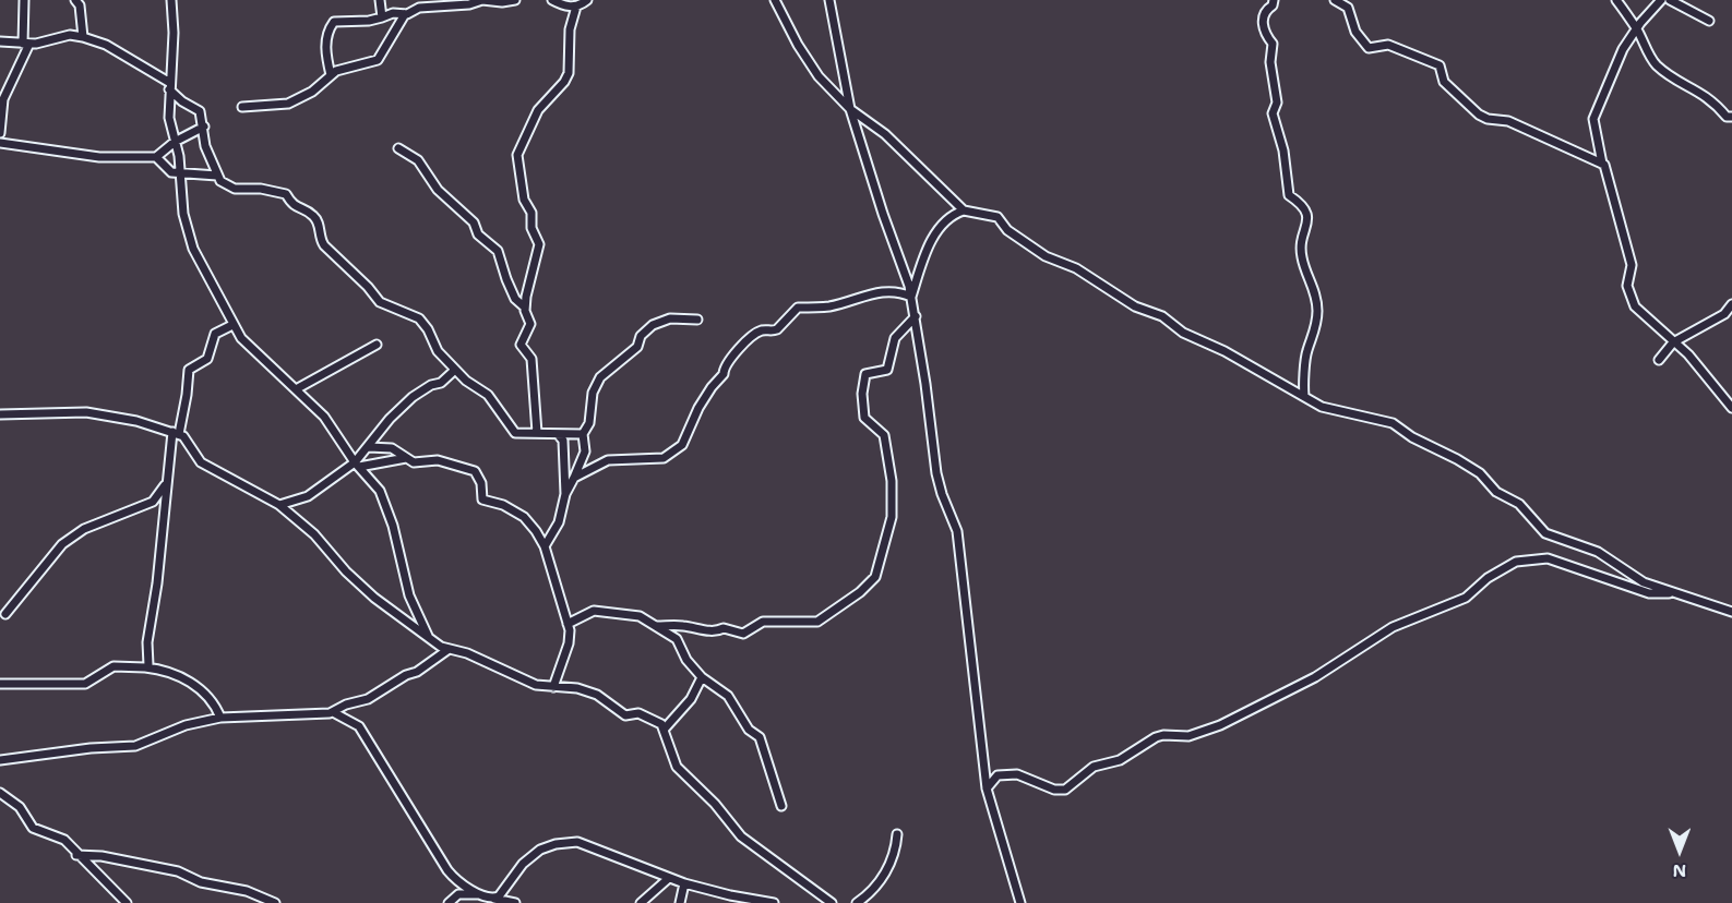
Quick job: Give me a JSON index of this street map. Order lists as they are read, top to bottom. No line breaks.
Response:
{"north":"bottom"}
